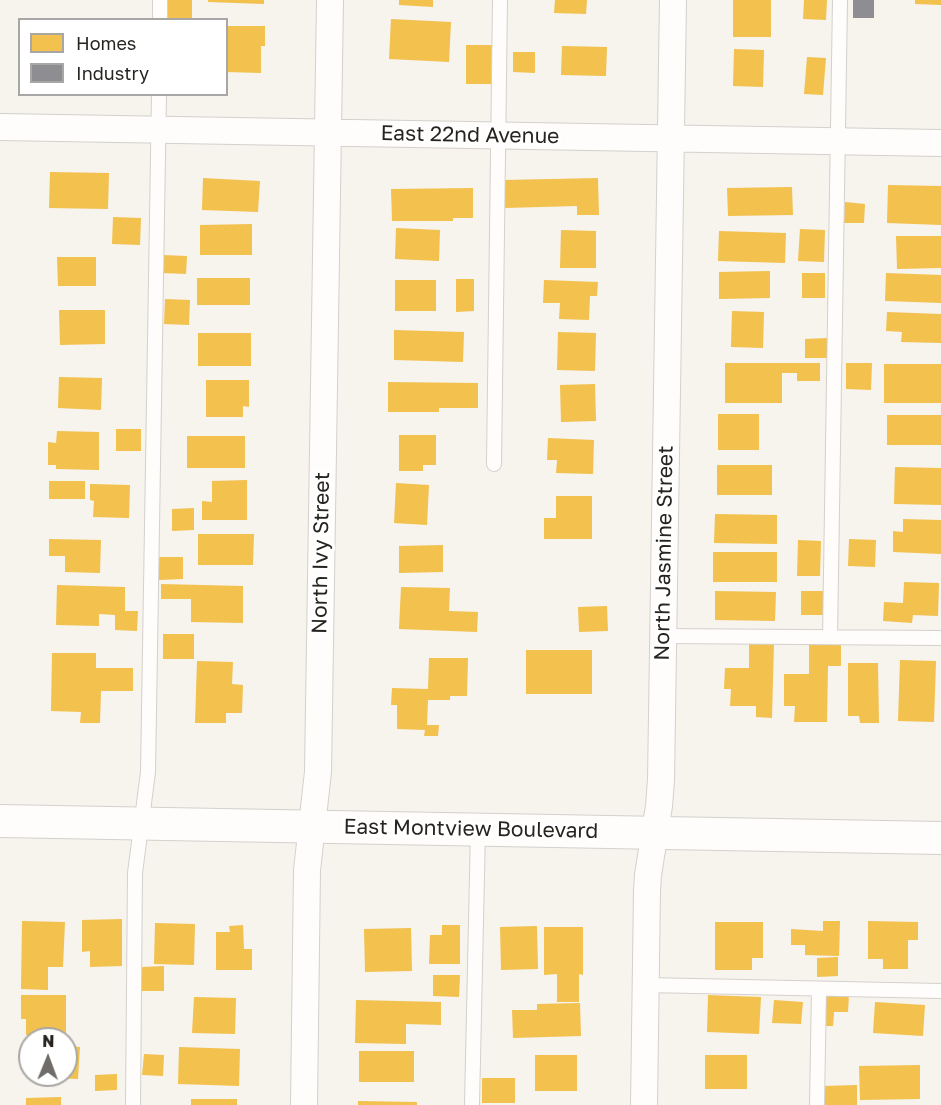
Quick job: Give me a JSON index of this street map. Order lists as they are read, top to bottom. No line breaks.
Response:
{"streets":{"street":["East 22nd Avenue","North Ivy Street","North Jasmine Street","East Montview Boulevard"]},"crossings":[["East 22nd Avenue","North Ivy Street"],["East 22nd Avenue","North Jasmine Street"],["North Ivy Street","East Montview Boulevard"],["North Jasmine Street","East Montview Boulevard"]],"legend":["Homes","Industry"],"north":"top"}
